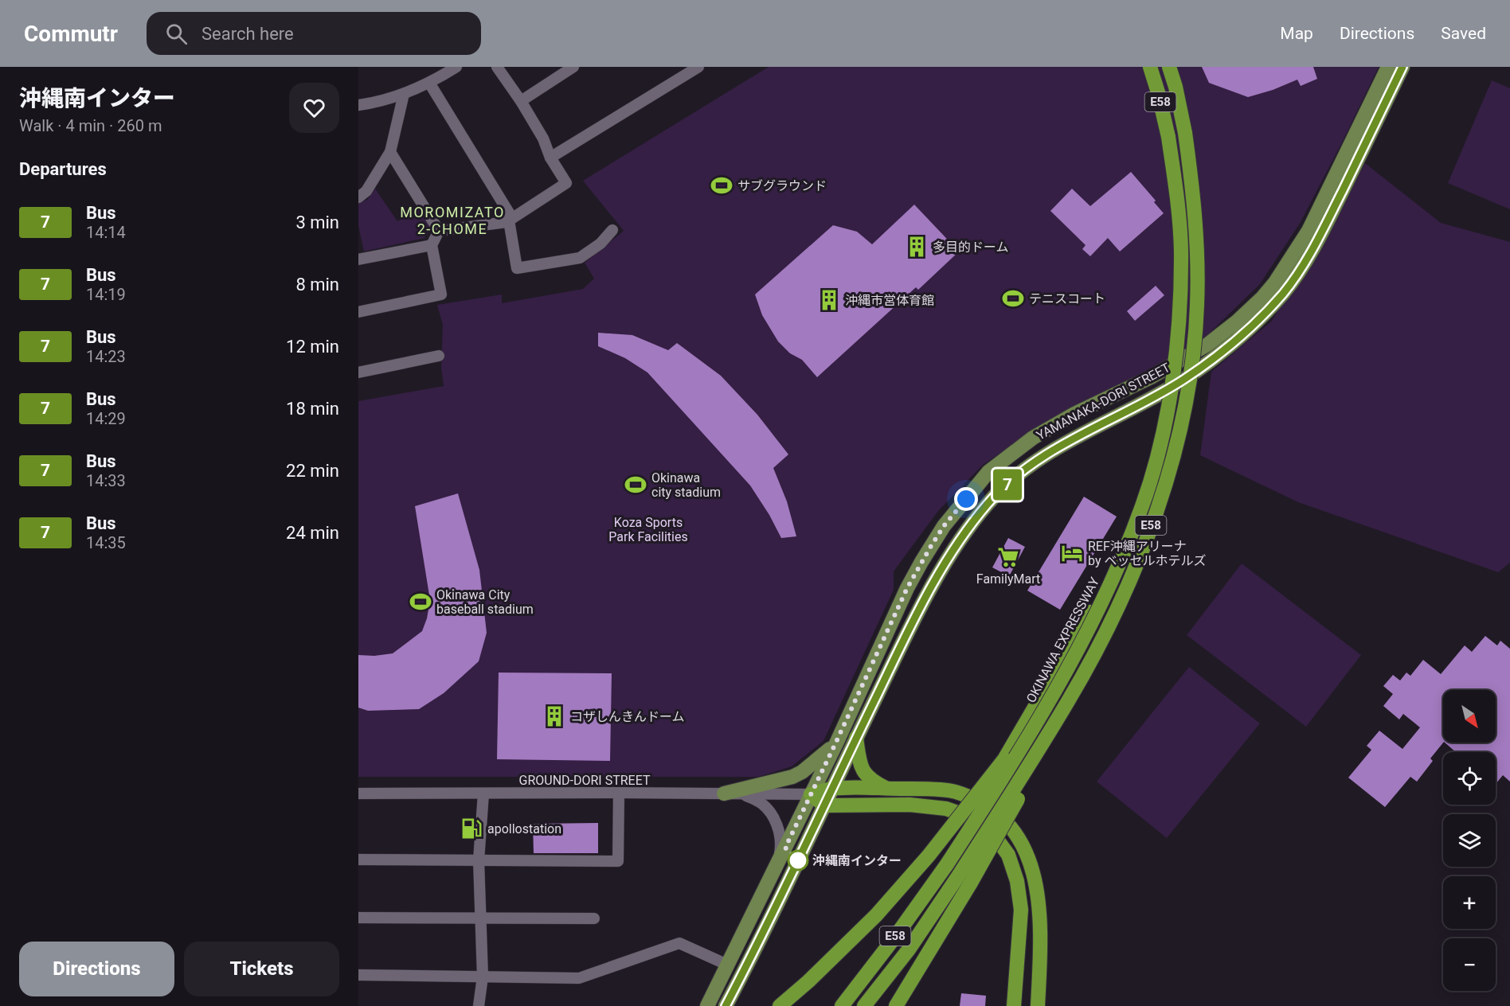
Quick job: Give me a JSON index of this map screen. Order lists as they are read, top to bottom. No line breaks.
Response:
{"streets":{"highway":["E58","OKINAWA EXPRESSWAY"],"main road":["YAMANAKA-DORI STREET"],"street":["GROUND-DORI STREET"]},"crossings":[["YAMANAKA-DORI STREET","GROUND-DORI STREET"]],"districts":["MOROMIZATO 2-CHOME"],"parks":["Koza Sports Park Facilities"],"places":{"sports":["サブグラウンド","テニスコート","Okinawa city stadium","Okinawa City baseball stadium"],"building":["多目的ドーム","沖縄市営体育館","コザしんきんドーム"],"hotel":["REF沖縄アリーナ by ベッセルホテルズ"],"supermarket":["FamilyMart"],"fuel station":["apollostation"],"other":["沖縄南インター"]},"lines":["bus line 7"],"north":"bottom right","page":{"header":"Commutr","search":"Search here","nav":["Map","Directions","Saved"],"heading":[["沖縄南インター","Walk · 4 min · 260 m"],"Departures"],"on_map":"7","list":[{"mark":"7","name":"Bus","note":"14:14","value":"3 min"},{"mark":"7","name":"Bus","note":"14:19","value":"8 min"},{"mark":"7","name":"Bus","note":"14:23","value":"12 min"},{"mark":"7","name":"Bus","note":"14:29","value":"18 min"},{"mark":"7","name":"Bus","note":"14:33","value":"22 min"},{"mark":"7","name":"Bus","note":"14:35","value":"24 min"}],"map_buttons":["+","−"],"buttons":["Directions","Tickets"]}}
